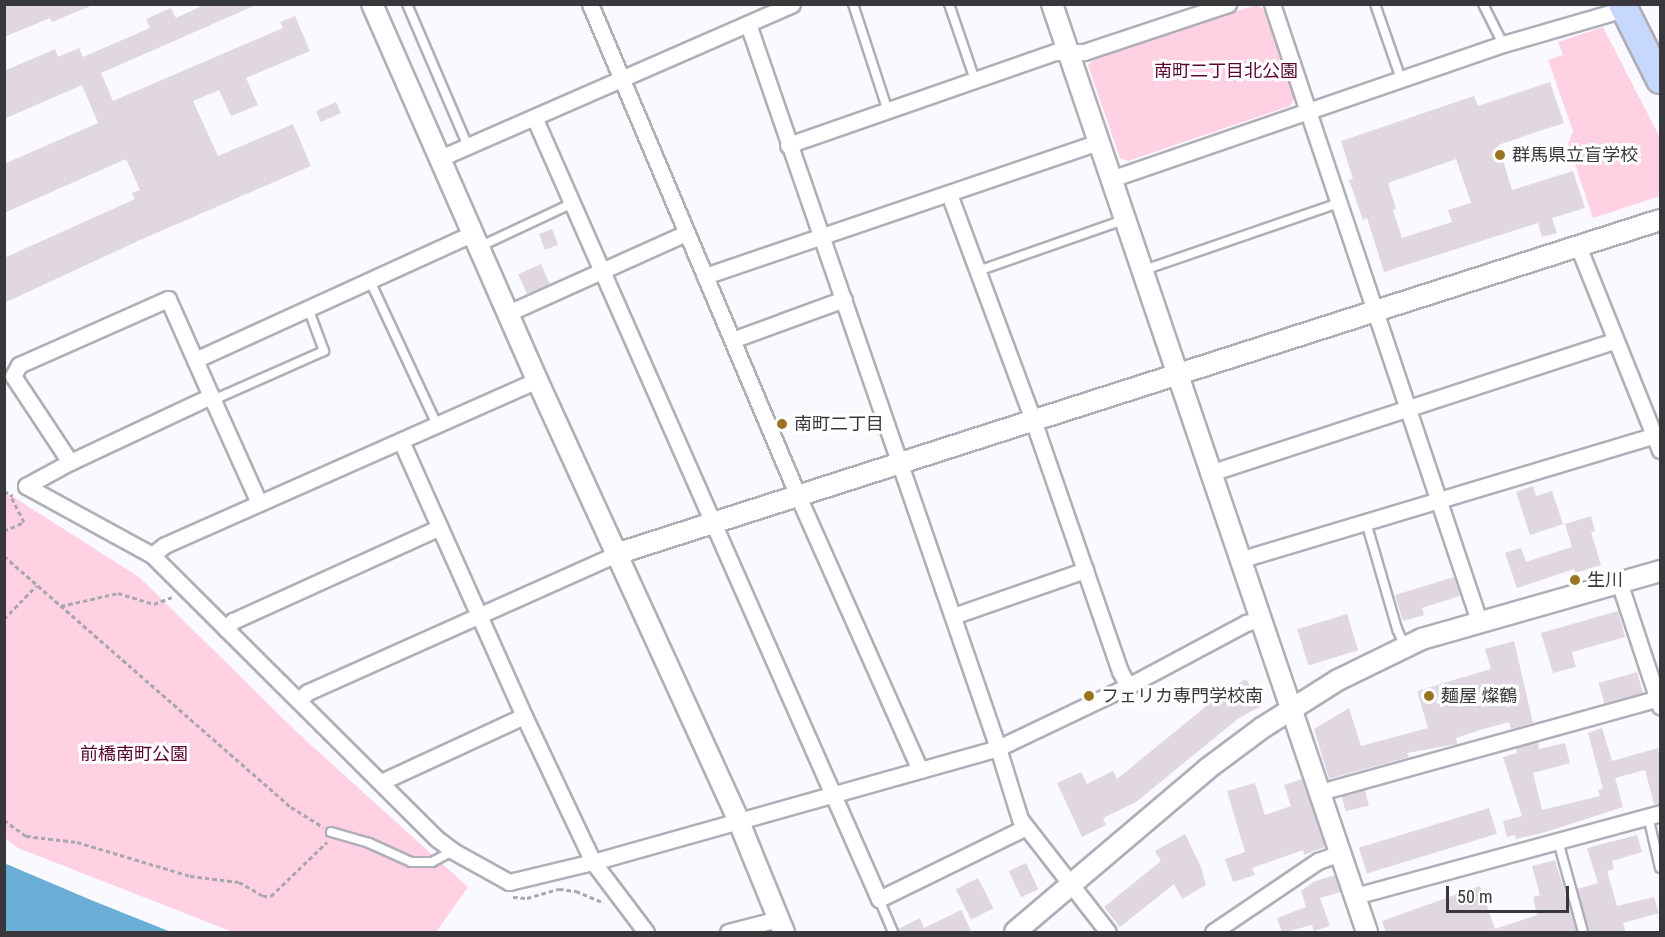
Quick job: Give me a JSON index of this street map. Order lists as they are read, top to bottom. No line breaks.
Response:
{"parks":["南町二丁目北公園","前橋南町公園"],"places":["群馬県立盲学校","南町二丁目","生川","フェリカ専門学校南","麺屋 燦鶴"],"scale_bar":"50 m"}
